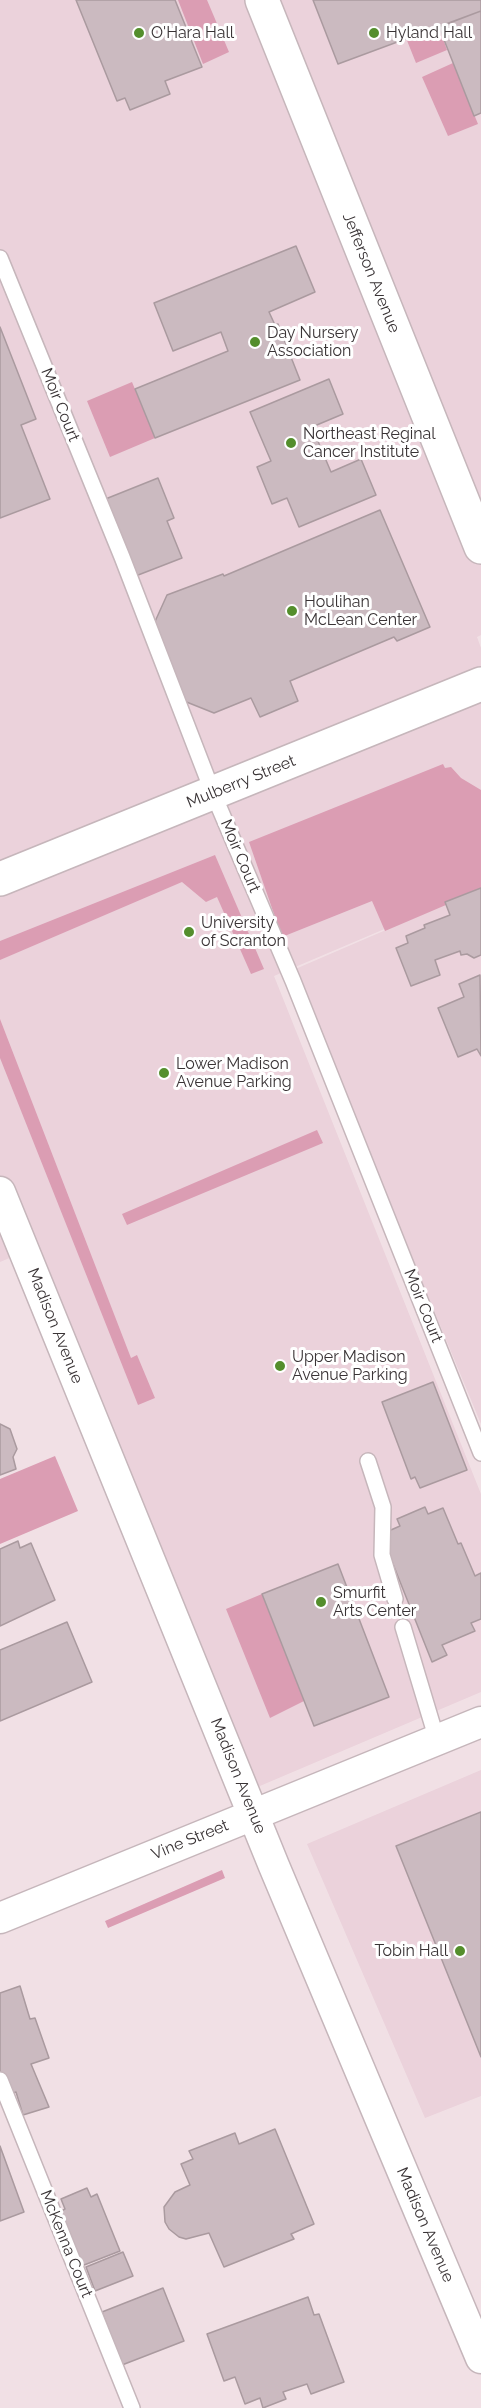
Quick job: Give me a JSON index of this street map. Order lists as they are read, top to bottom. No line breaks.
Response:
{"streets":{"main road":["Jefferson Avenue","Mulberry Street"],"street":["Madison Avenue","Vine Street"],"lane":["Moir Court","McKenna Court"]},"crossings":[["Moir Court","Mulberry Street"],["Madison Avenue","Vine Street"]],"places":["O'Hara Hall","Hyland Hall","Day Nursery Association","Northeast Reginal Cancer Institute","Houlihan McLean Center","University of Scranton","Lower Madison Avenue Parking","Upper Madison Avenue Parking","Smurfit Arts Center","Tobin Hall"]}
